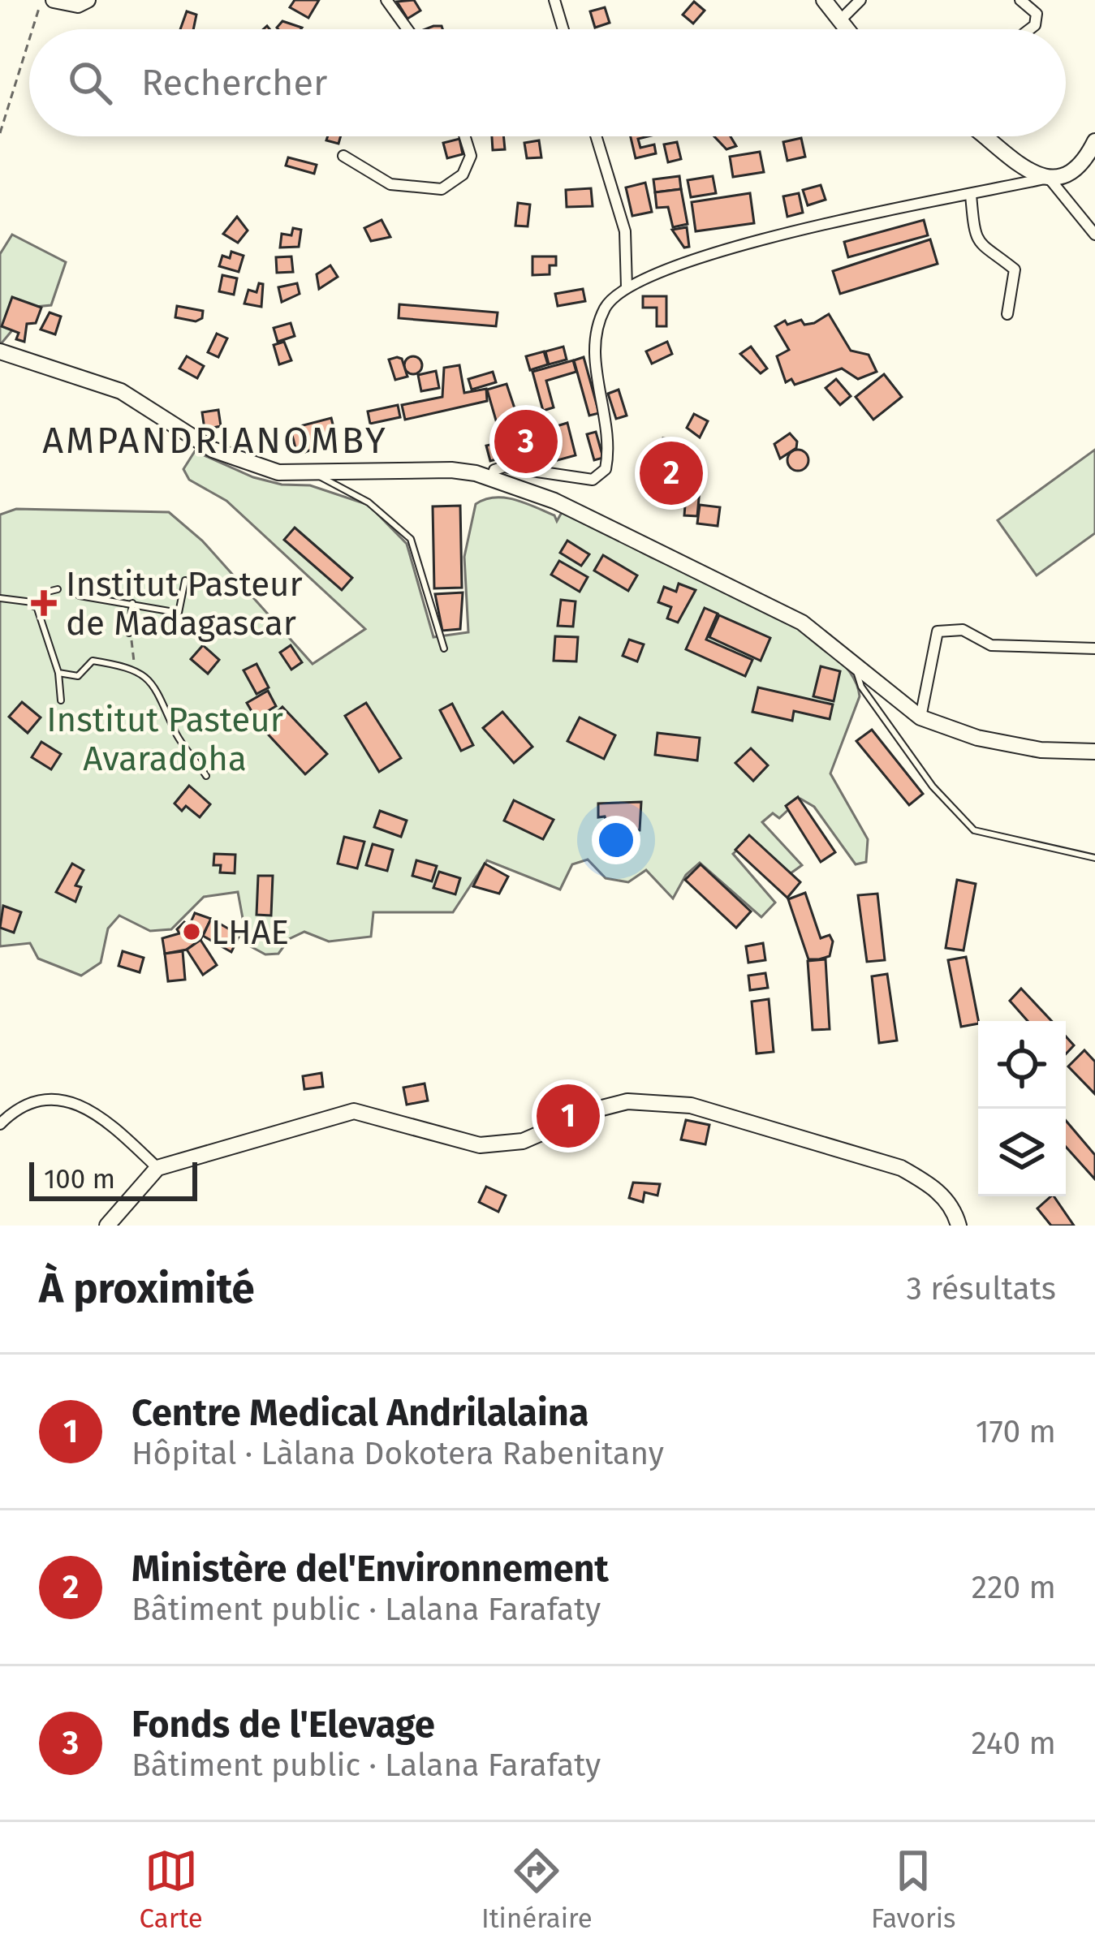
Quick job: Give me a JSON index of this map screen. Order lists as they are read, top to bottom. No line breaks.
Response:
{"districts":["AMPANDRIANOMBY"],"parks":["Institut Pasteur Avaradoha"],"places":{"health":["Institut Pasteur de Madagascar"],"other":["LHAE"]},"scale_bar":"100 m","page":{"search":"Rechercher","pins":["3","2","1"],"scale":"100 m","heading":["À proximité","3 résultats"],"list":[{"mark":"1","name":"Centre Medical Andrilalaina","note":"Hôpital · Làlana Dokotera Rabenitany","value":"170 m"},{"mark":"2","name":"Ministère del'Environnement","note":"Bâtiment public · Lalana Farafaty","value":"220 m"},{"mark":"3","name":"Fonds de l'Elevage","note":"Bâtiment public · Lalana Farafaty","value":"240 m"}],"nav":["Carte","Itinéraire","Favoris"]}}
